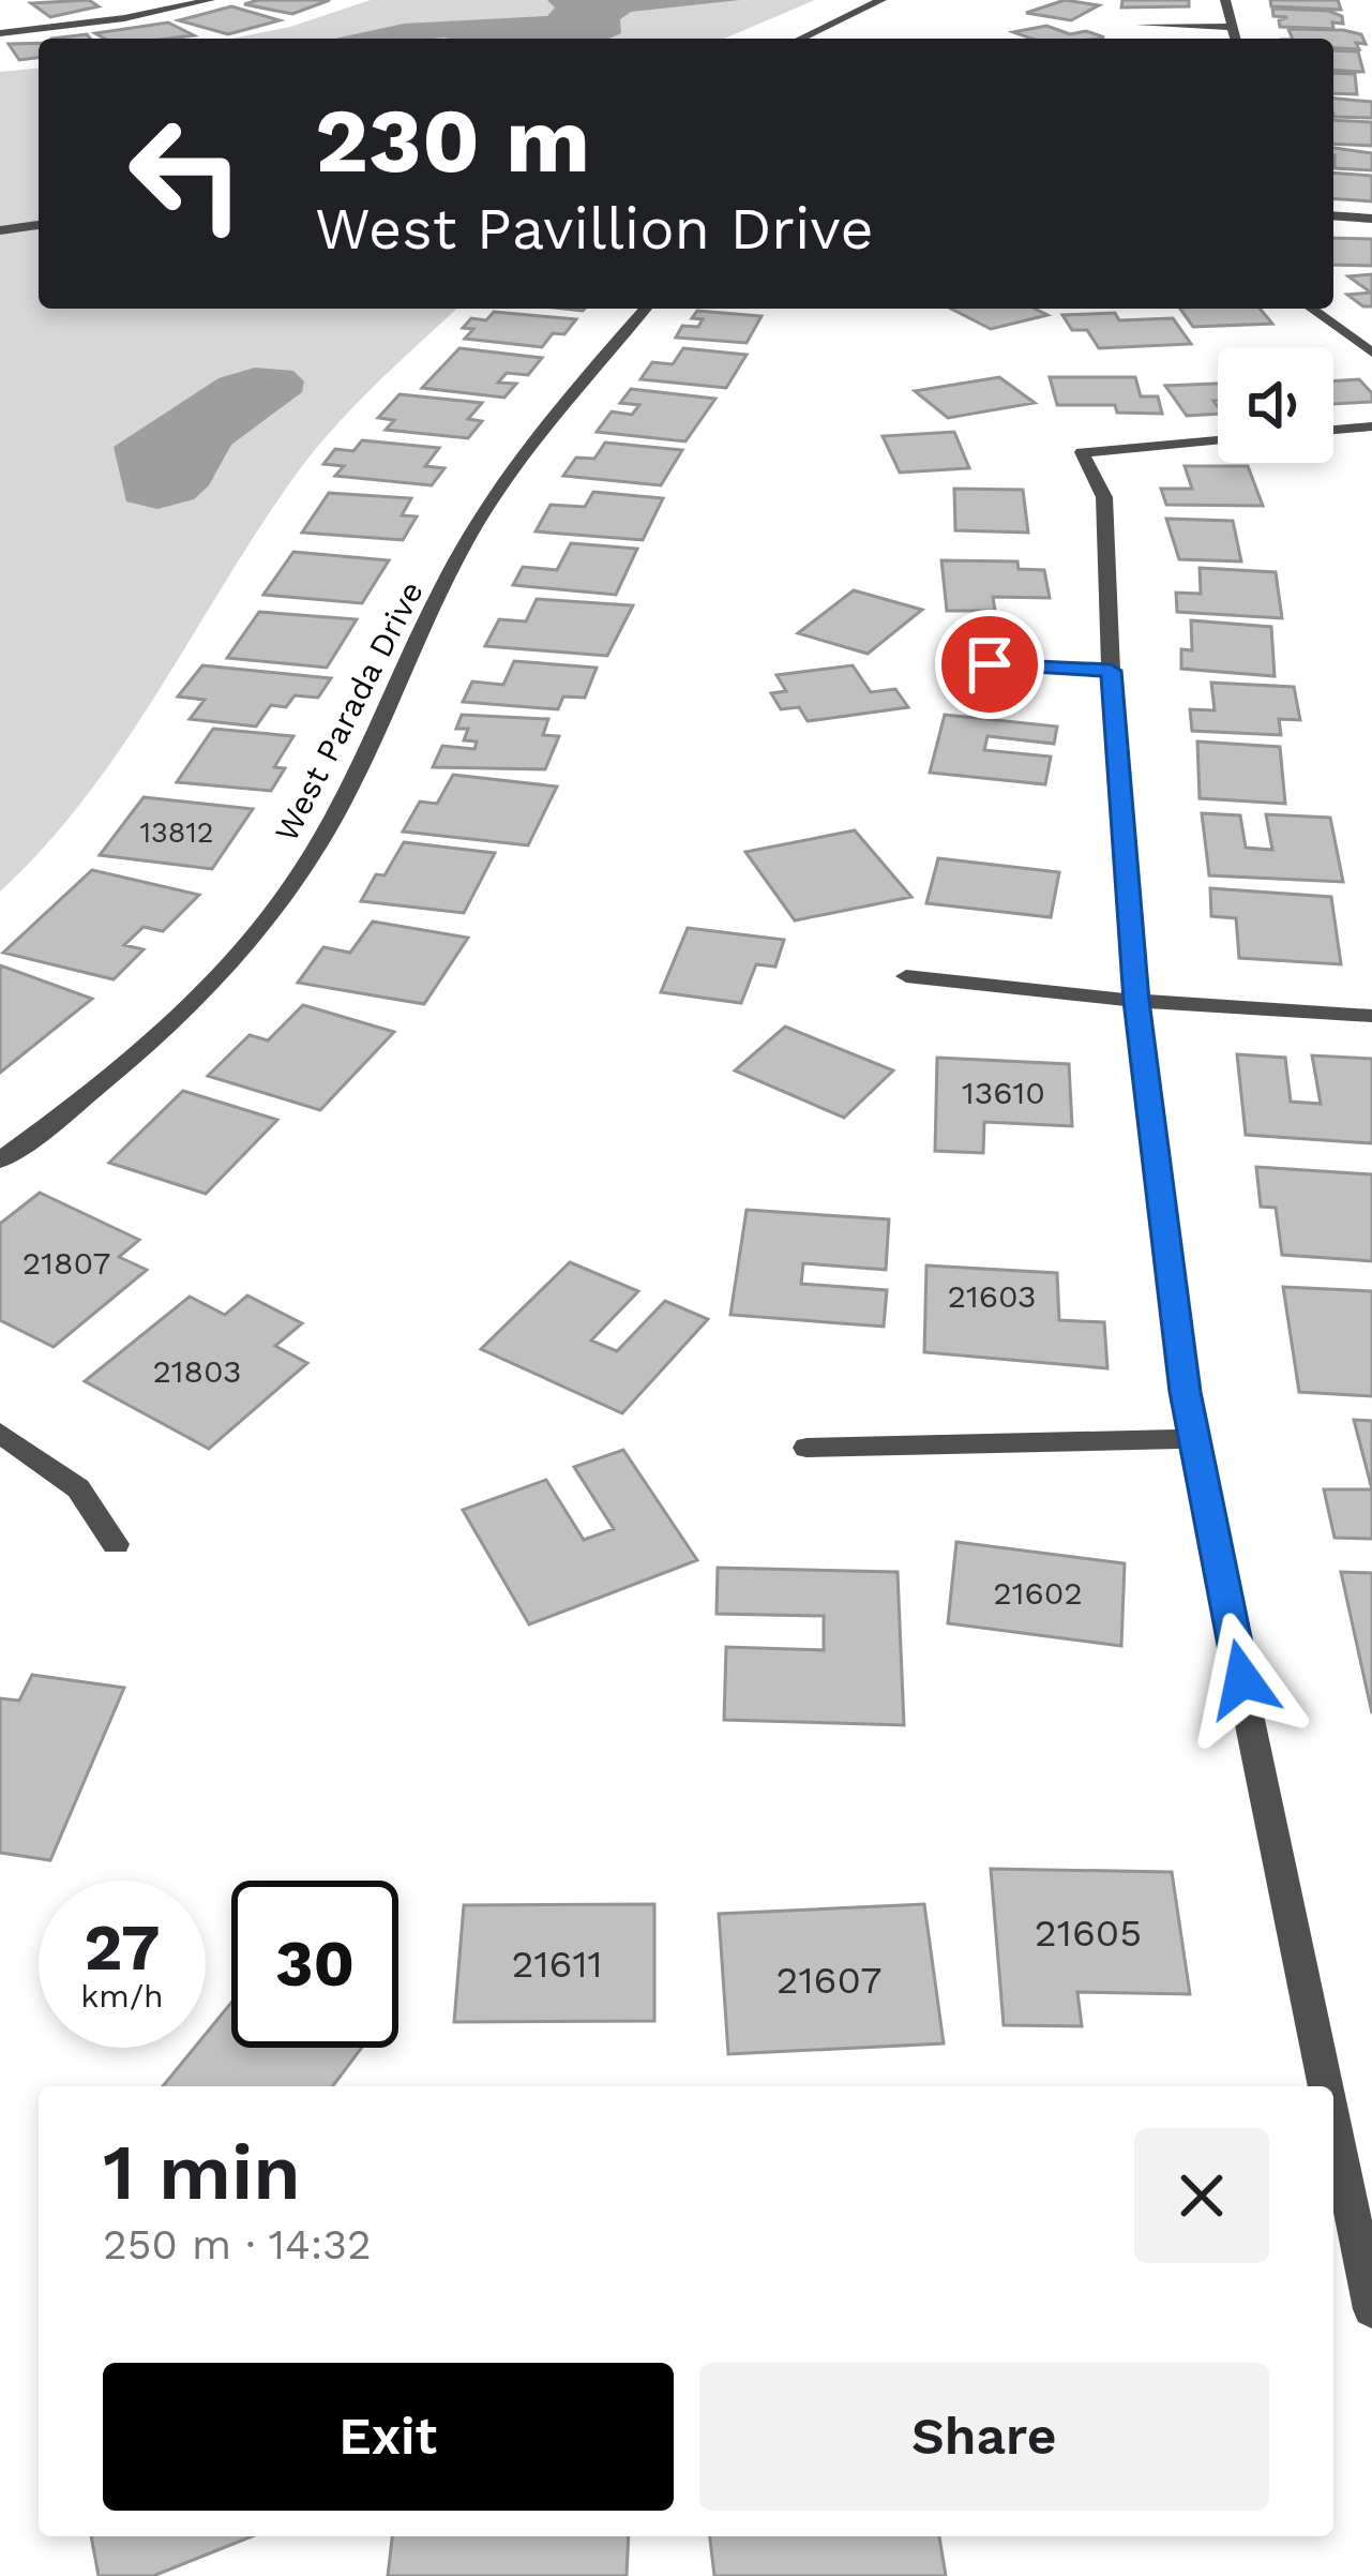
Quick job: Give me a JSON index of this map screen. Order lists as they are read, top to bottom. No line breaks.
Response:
{"streets":{"street":["West Parada Drive"]},"house_numbers":["13812","13610","21807","21603","21803","21602","21605","21611","21607"],"page":{"turn":["230 m","West Pavillion Drive"],"speed":"27 km/h","limit":"30","heading":["1 min","250 m · 14:32"],"buttons":["Exit","Share"]}}
